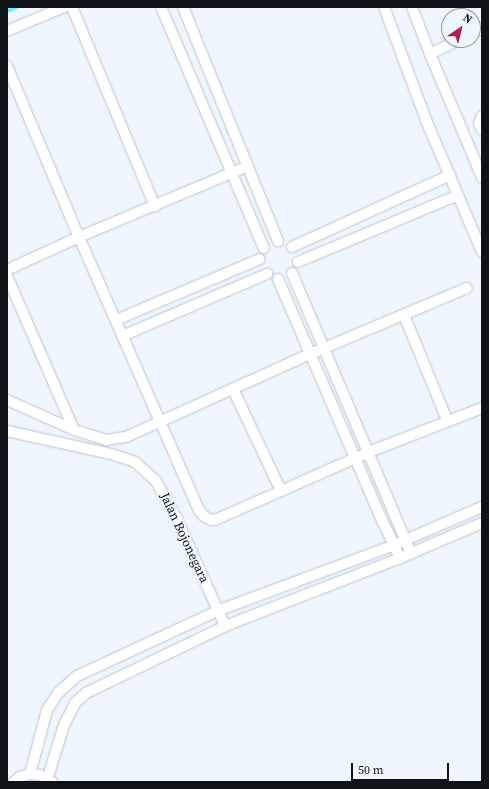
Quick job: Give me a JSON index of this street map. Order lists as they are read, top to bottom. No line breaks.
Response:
{"streets":{"street":["Jalan Bojonegara"]},"scale_bar":"50 m","north":"top right"}
